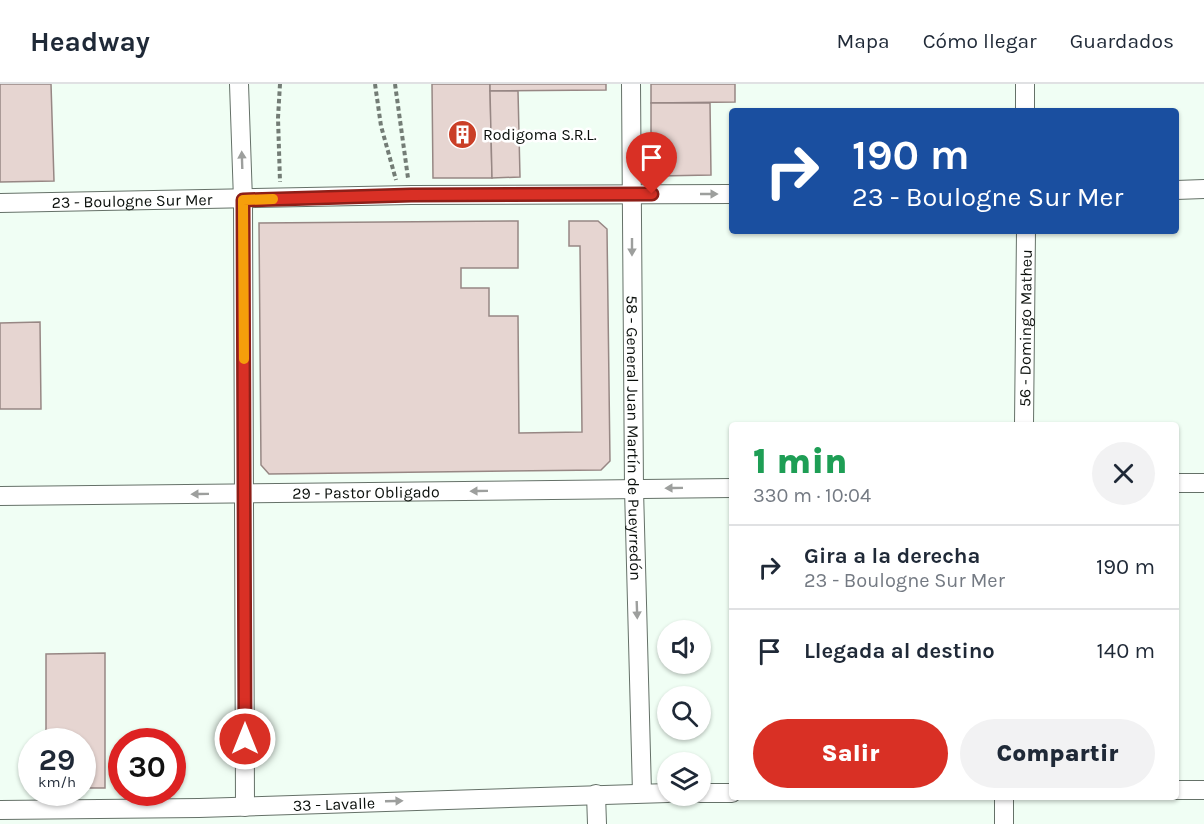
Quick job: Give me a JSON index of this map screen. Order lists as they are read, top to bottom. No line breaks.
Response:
{"streets":{"street":["23 - Boulogne Sur Mer","56 - Domingo Matheu","58 - General Juan Martín de Pueyrredón","29 - Pastor Obligado","33 - Lavalle"]},"crossings":[["23 - Boulogne Sur Mer","58 - General Juan Martín de Pueyrredón"],["58 - General Juan Martín de Pueyrredón","29 - Pastor Obligado"],["58 - General Juan Martín de Pueyrredón","33 - Lavalle"]],"one_way":["58 - General Juan Martín de Pueyrredón","29 - Pastor Obligado","33 - Lavalle"],"places":{"building":["Rodigoma S.R.L."]},"page":{"header":"Headway","nav":["Mapa","Cómo llegar","Guardados"],"turn":["190 m","23 - Boulogne Sur Mer"],"heading":["1 min","330 m · 10:04"],"list":[{"name":"Gira a la derecha","note":"23 - Boulogne Sur Mer","value":"190 m"},{"name":"Llegada al destino","value":"140 m"}],"buttons":["Salir","Compartir"],"speed":"29 km/h","limit":"30"}}
